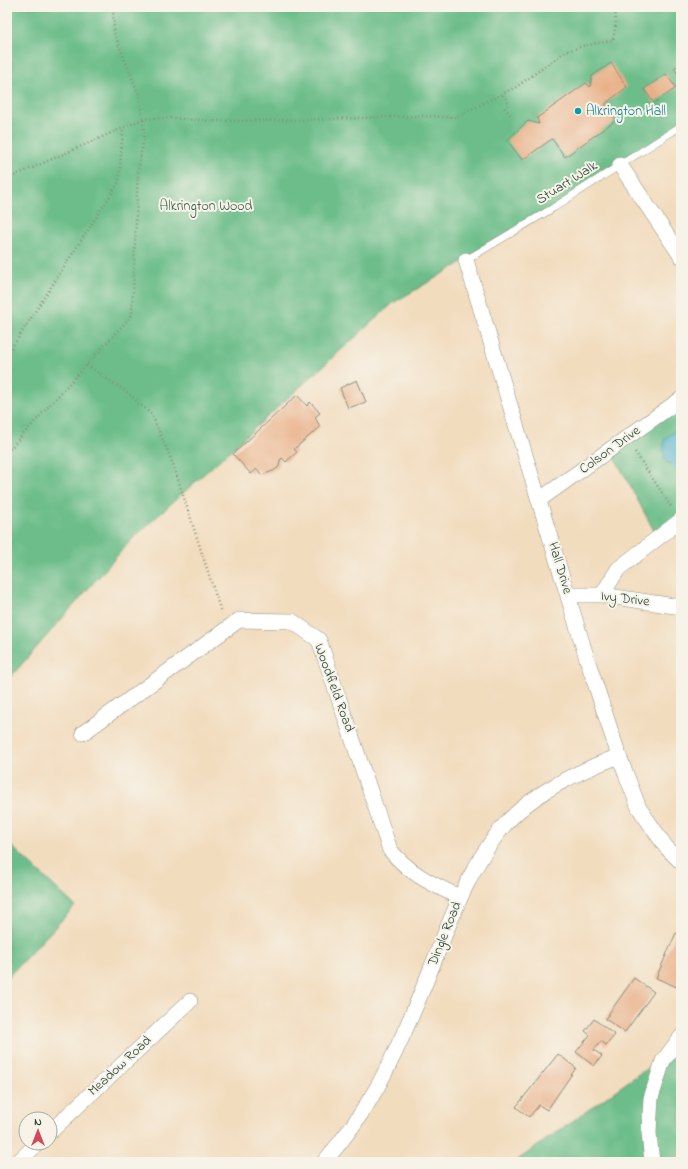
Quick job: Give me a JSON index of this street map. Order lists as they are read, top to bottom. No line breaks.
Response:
{"streets":{"street":["Colson Drive","Hall Drive","Ivy Drive","Woodfield Road","Dingle Road","Meadow Road"],"lane":["Stuart Walk"]},"crossings":[["Stuart Walk","Hall Drive"],["Colson Drive","Hall Drive"],["Hall Drive","Ivy Drive"],["Hall Drive","Dingle Road"],["Woodfield Road","Dingle Road"]],"parks":["Alkrington Wood"],"places":["Alkrington Hall"],"north":"top"}
